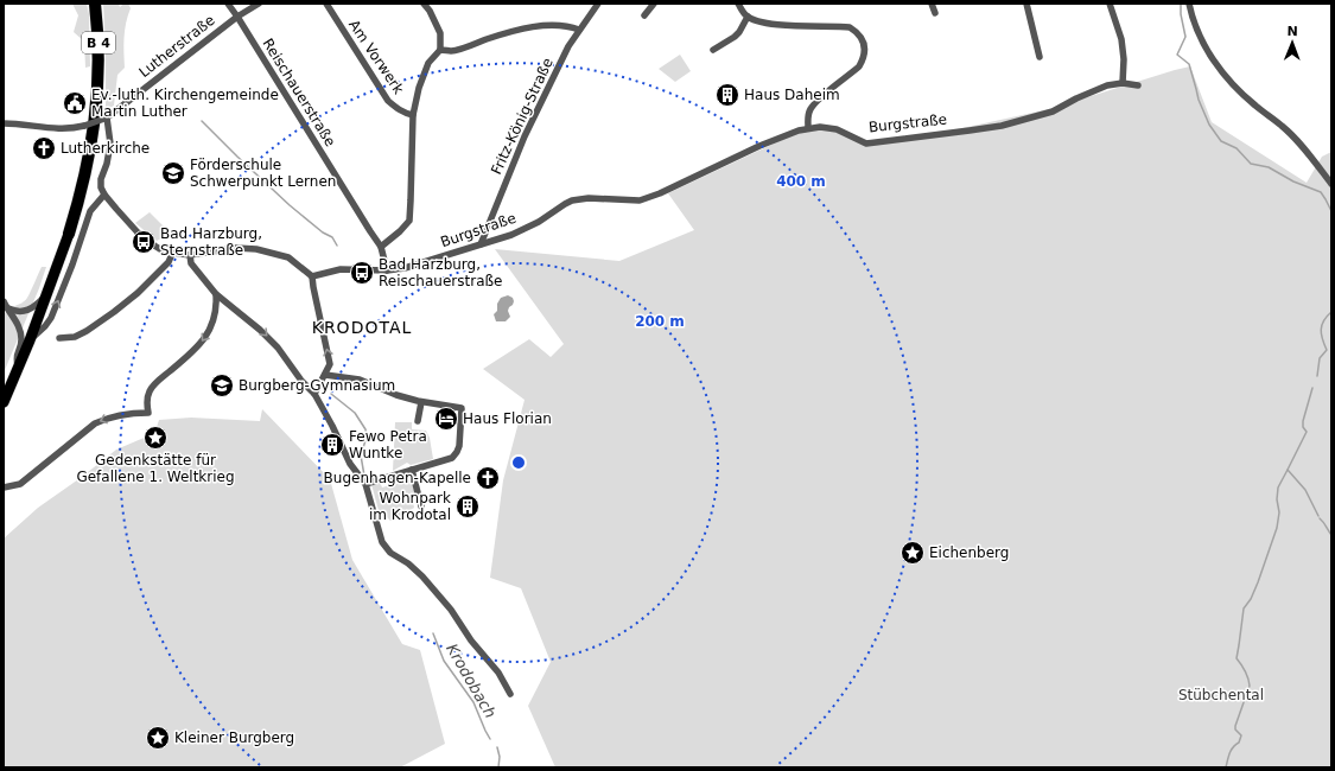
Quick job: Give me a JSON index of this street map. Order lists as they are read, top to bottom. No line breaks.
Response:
{"streets":{"highway":["B 4"],"street":["Lutherstraße","Am Vorwerk","Reischauerstraße","Fritz-König-Straße","Burgstraße"]},"crossings":[["Lutherstraße","Reischauerstraße"],["Reischauerstraße","Burgstraße"],["Fritz-König-Straße","Burgstraße"]],"districts":["KRODOTAL"],"water":["Krodobach"],"parks":["Stübchental"],"places":{"building":["Haus Daheim","Fewo Petra Wuntke","Wohnpark im Krodotal"],"public building":["Ev.-luth. Kirchengemeinde Martin Luther"],"church":["Lutherkirche","Bugenhagen-Kapelle"],"school or university":["Förderschule Schwerpunkt Lernen","Burgberg-Gymnasium"],"bus stop":["Bad Harzburg, Sternstraße","Bad Harzburg, Reischauerstraße"],"hotel":["Haus Florian"],"place":["Gedenkstätte für Gefallene 1. Weltkrieg","Eichenberg","Kleiner Burgberg"]},"north":"top","rings":["400 m","200 m"]}
